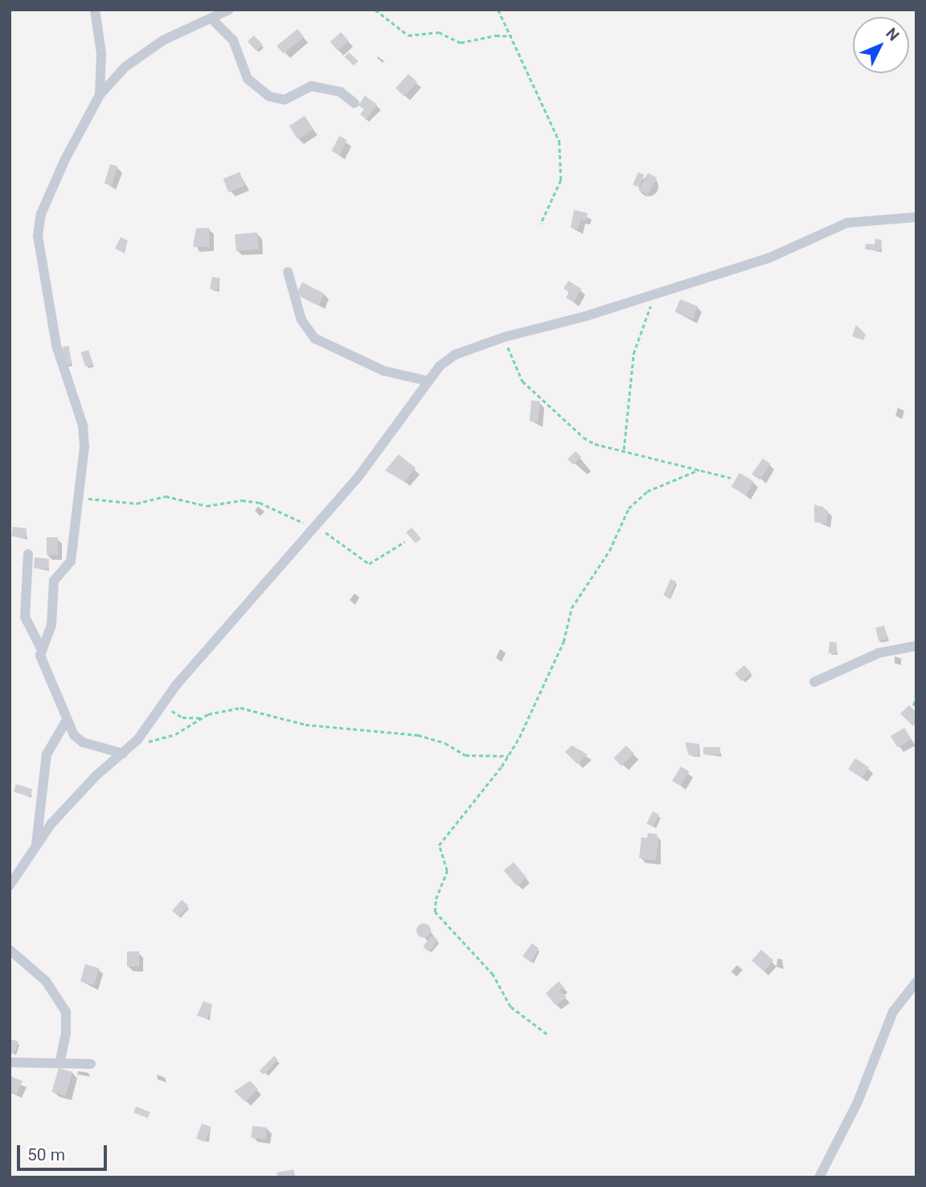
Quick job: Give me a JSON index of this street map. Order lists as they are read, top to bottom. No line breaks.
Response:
{"scale_bar":"50 m","north":"top right"}
